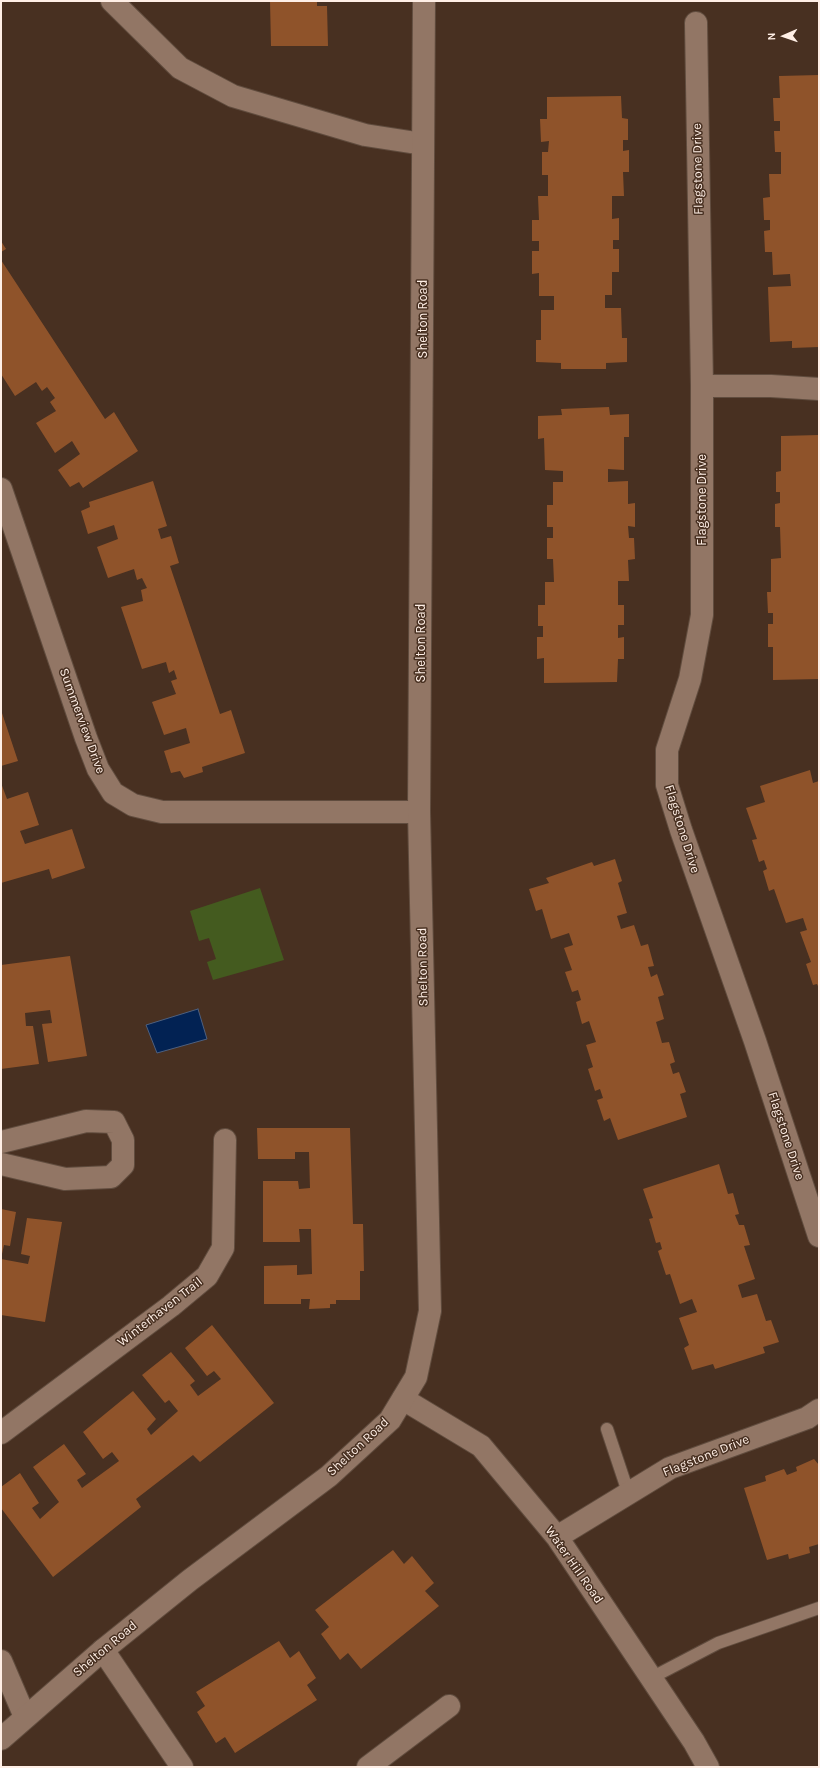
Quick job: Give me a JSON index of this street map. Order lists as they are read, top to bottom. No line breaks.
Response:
{"streets":{"street":["Flagstone Drive","Shelton Road","Summerview Drive","Winterhaven Trail","Water Hill Road"]},"crossings":[["Flagstone Drive","Water Hill Road"],["Shelton Road","Summerview Drive"],["Shelton Road","Water Hill Road"]],"north":"left"}
